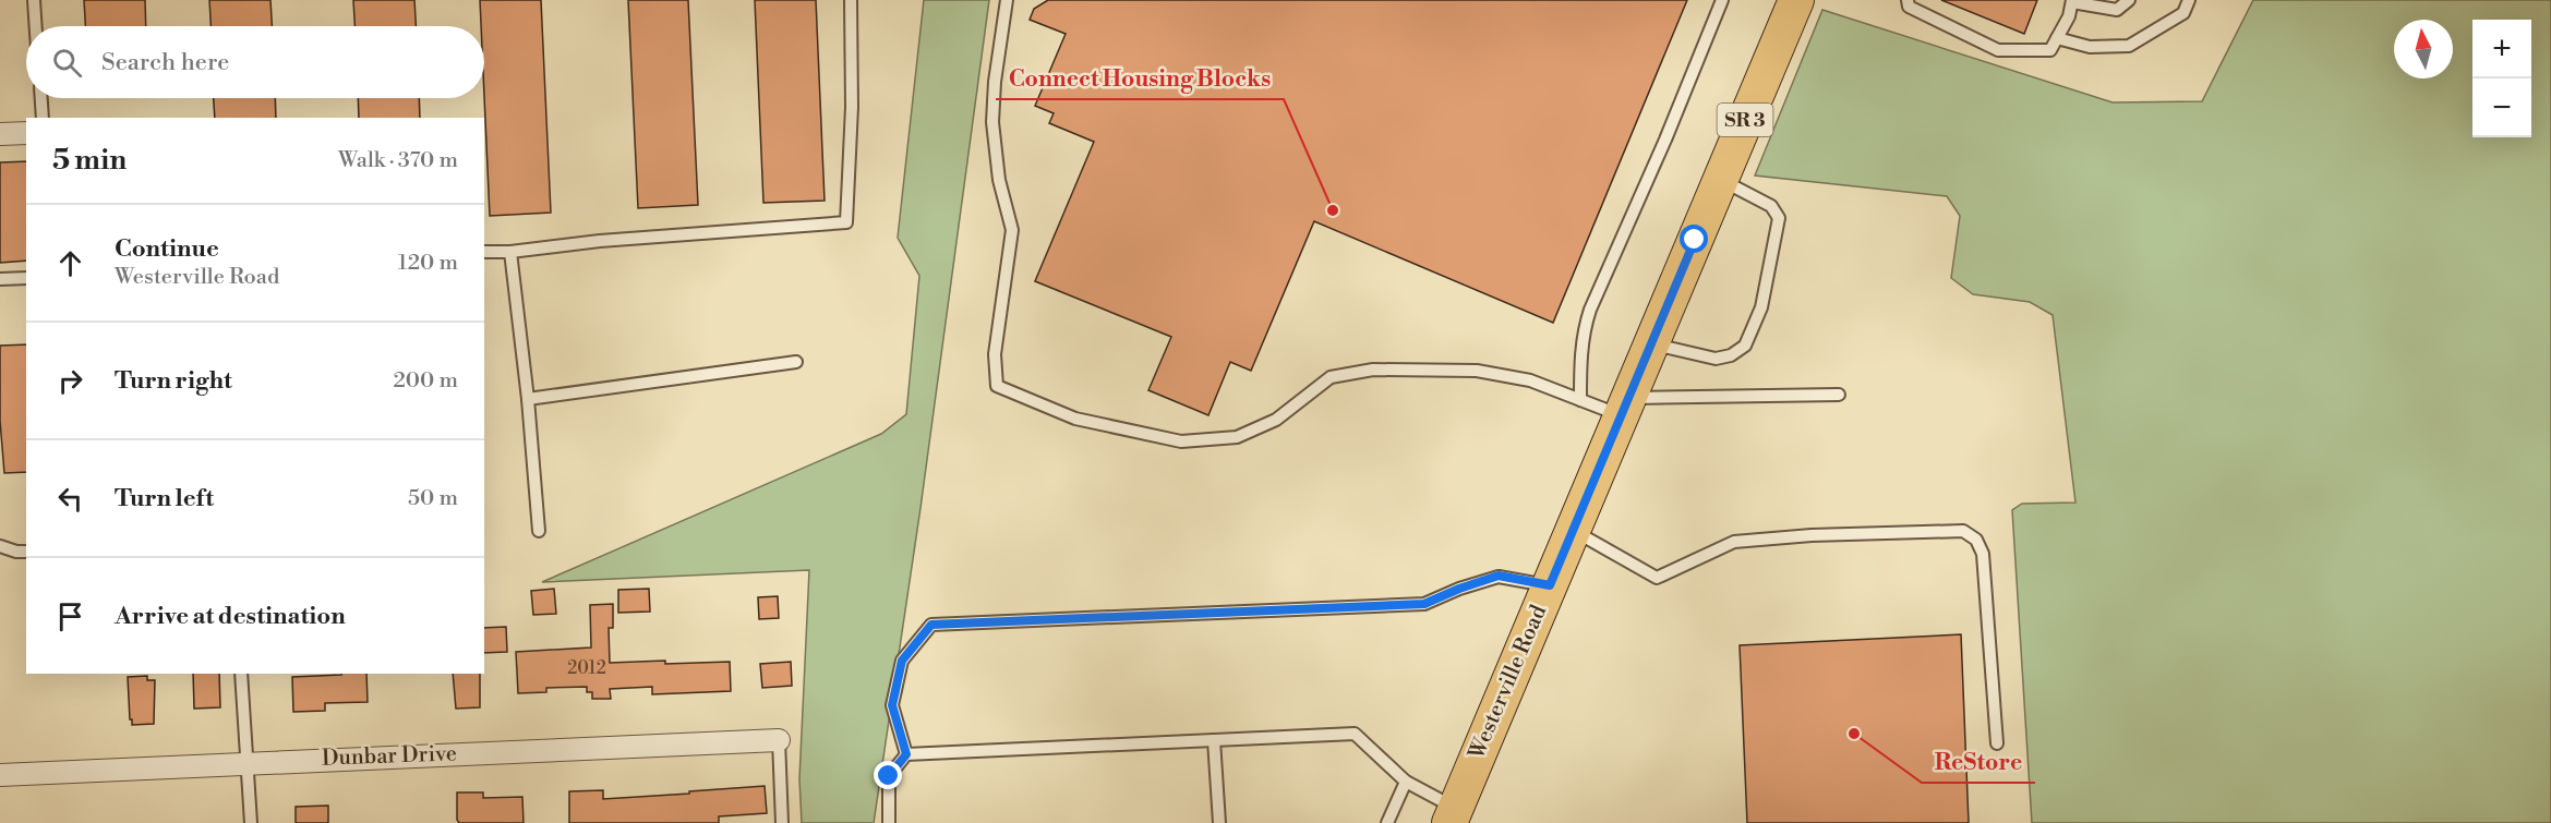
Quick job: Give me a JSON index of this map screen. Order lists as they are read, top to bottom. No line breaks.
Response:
{"streets":{"main road":["SR 3","Westerville Road"],"street":["Dunbar Drive"]},"places":["Connect Housing Blocks","ReStore"],"house_numbers":["2012"],"north":"top","page":{"map_buttons":["+","−"],"search":"Search here","heading":["5 min","Walk · 370 m"],"list":[["Continue","Westerville Road","120 m"],["Turn right","200 m"],["Turn left","50 m"],"Arrive at destination"]}}
